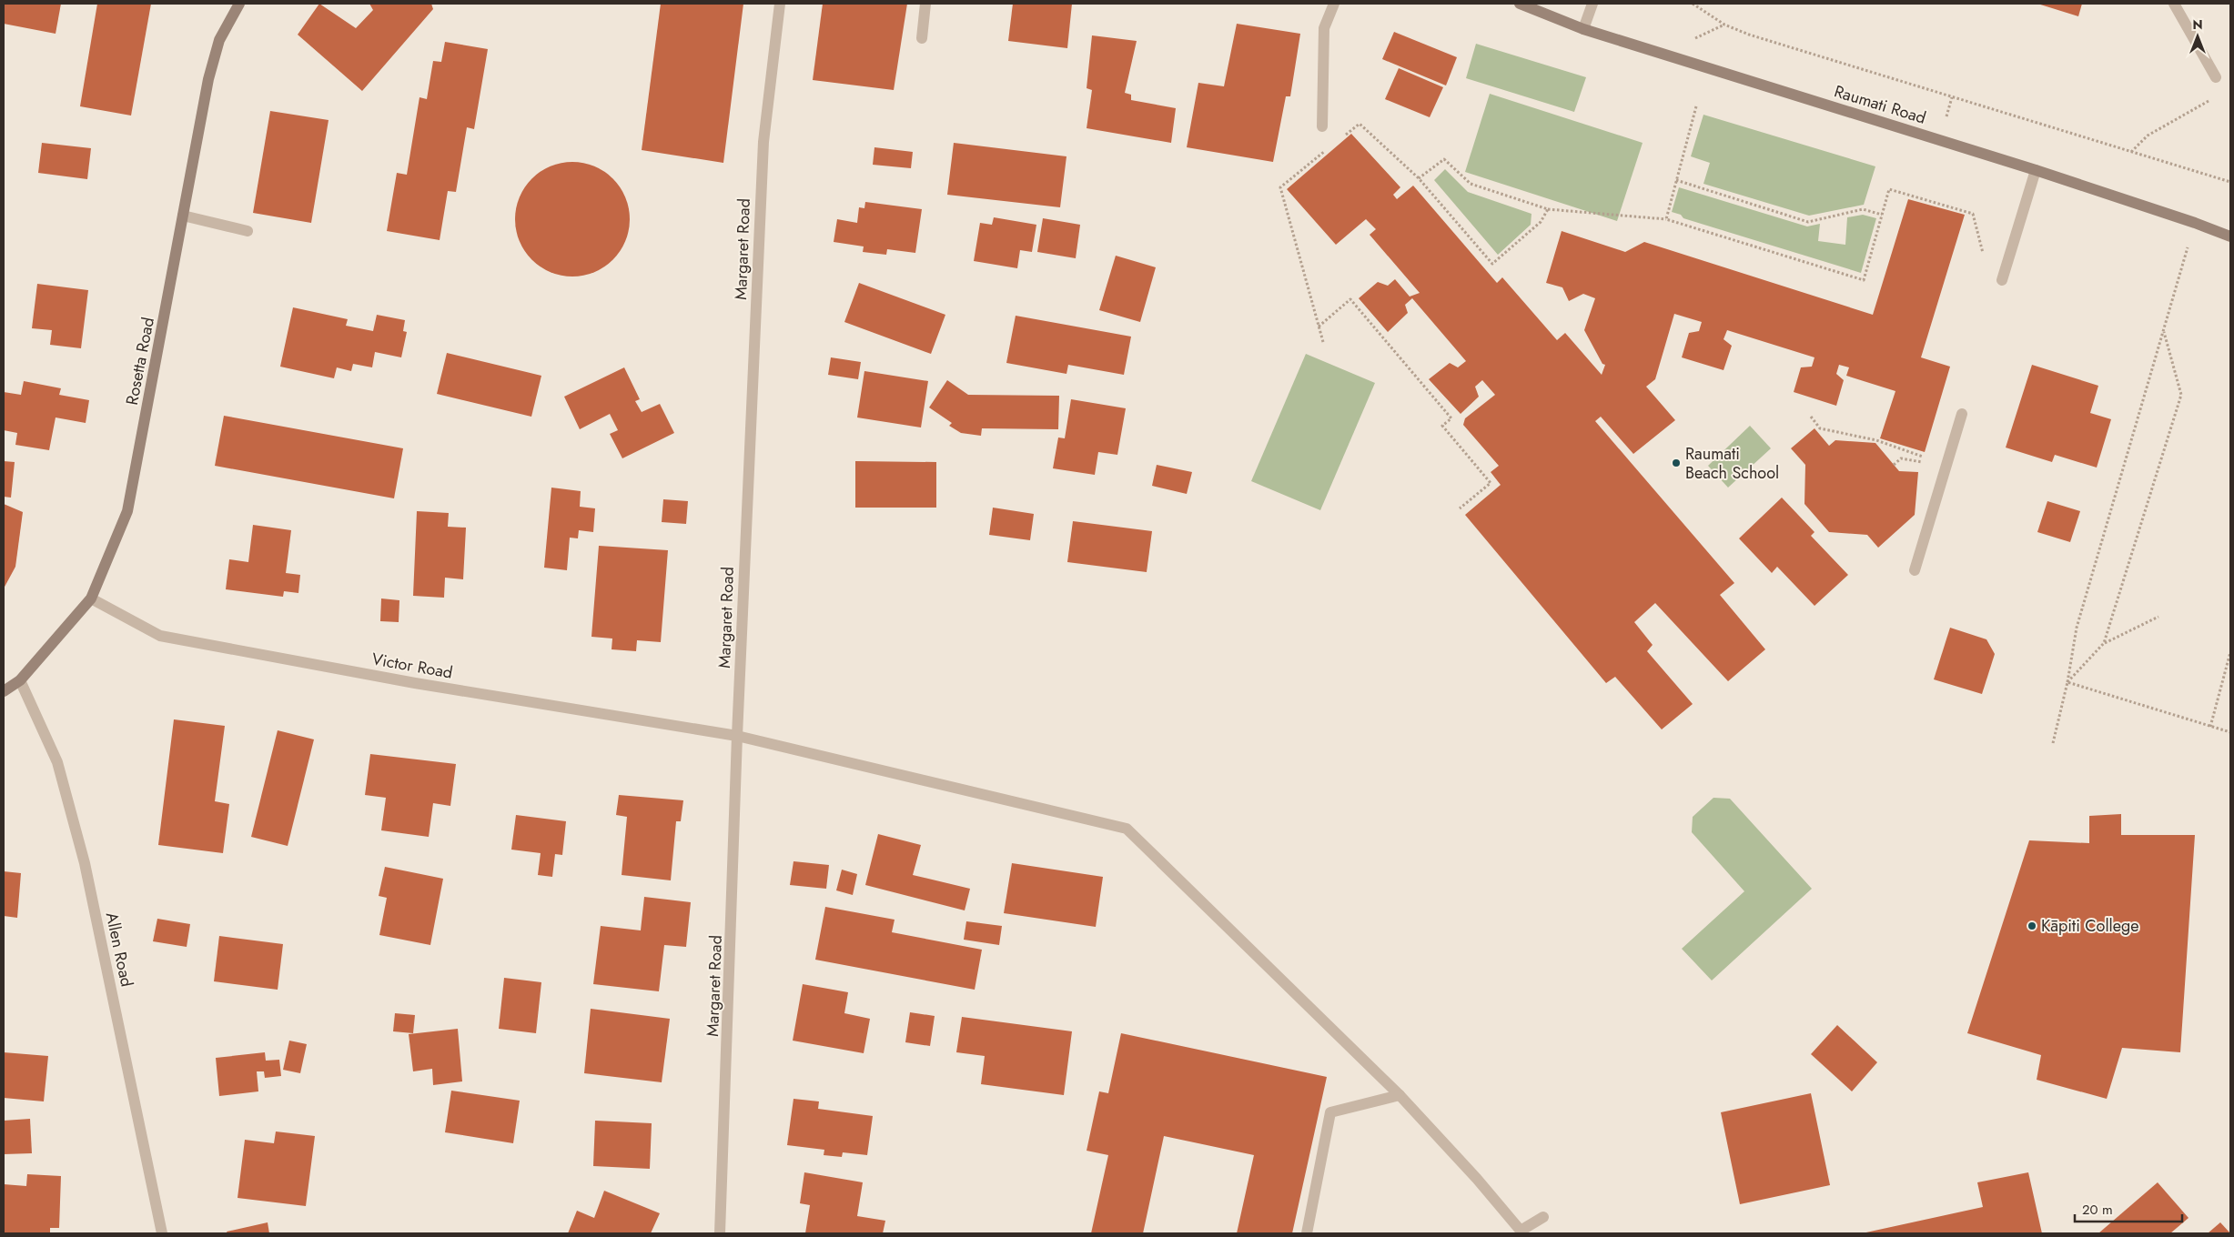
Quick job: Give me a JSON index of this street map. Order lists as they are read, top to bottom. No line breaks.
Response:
{"streets":{"main road":["Raumati Road","Rosetta Road"],"street":["Margaret Road","Victor Road","Allen Road"]},"crossings":[["Margaret Road","Victor Road"],["Rosetta Road","Victor Road"],["Rosetta Road","Allen Road"]],"places":["Raumati Beach School","Kāpiti College"],"scale_bar":"20 m","north":"top"}
